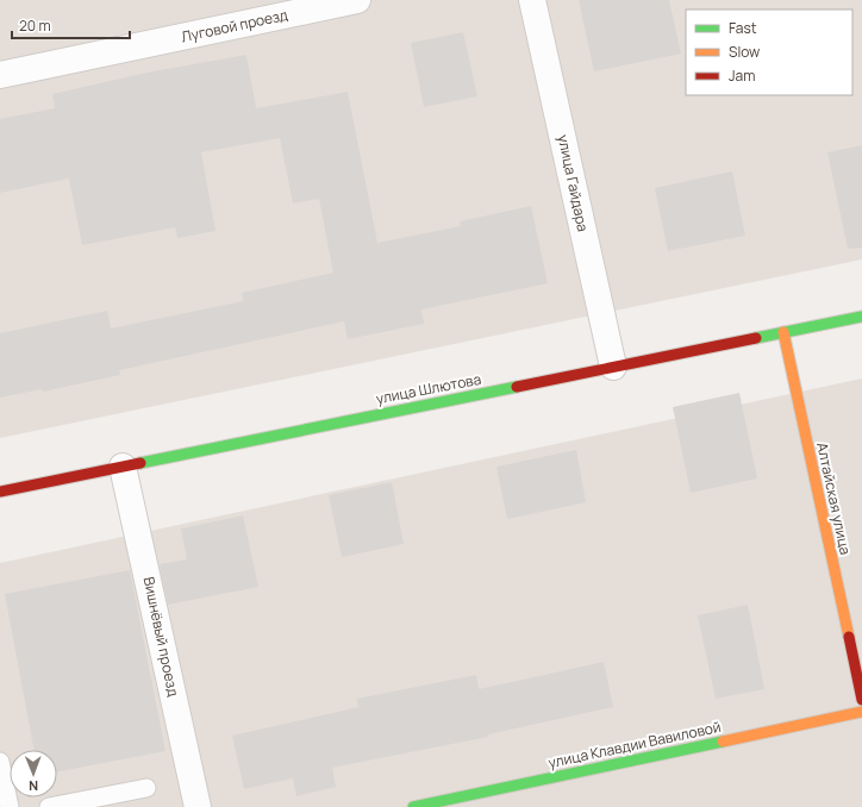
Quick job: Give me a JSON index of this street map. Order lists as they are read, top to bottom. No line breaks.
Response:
{"streets":{"main road":["улица Шлютова","Алтайская улица","улица Клавдии Вавиловой"],"street":["Луговой проезд","улица Гайдара","Вишнёвый проезд"]},"crossings":[["улица Гайдара","улица Шлютова"],["улица Шлютова","Алтайская улица"],["улица Шлютова","Вишнёвый проезд"]],"legend":["Fast","Slow","Jam"],"scale_bar":"20 m","north":"bottom"}
